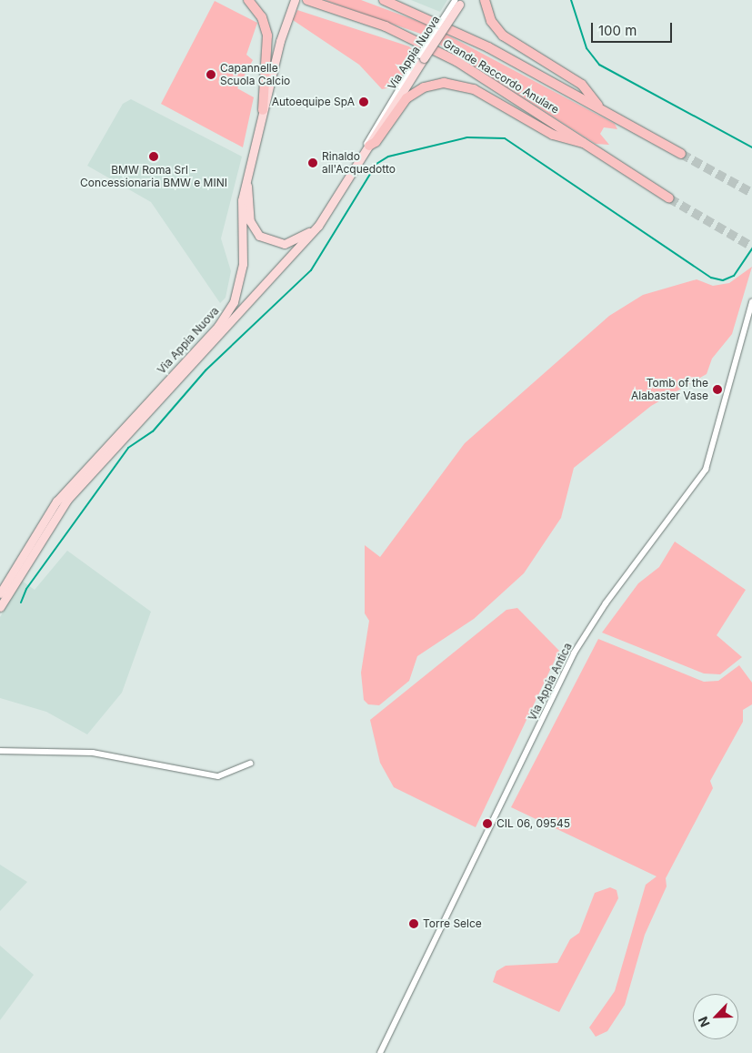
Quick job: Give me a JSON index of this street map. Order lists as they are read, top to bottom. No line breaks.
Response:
{"streets":{"highway":["Grande Raccordo Anulare"],"main road":["Via Appia Nuova"],"street":["Via Appia Antica"]},"places":["Capannelle Scuola Calcio","Autoequipe SpA","BMW Roma Srl - Concessionaria BMW e MINI","Rinaldo all'Acquedotto","Tomb of the Alabaster Vase","CIL 06, 09545","Torre Selce"],"scale_bar":"100 m","north":"bottom left"}
